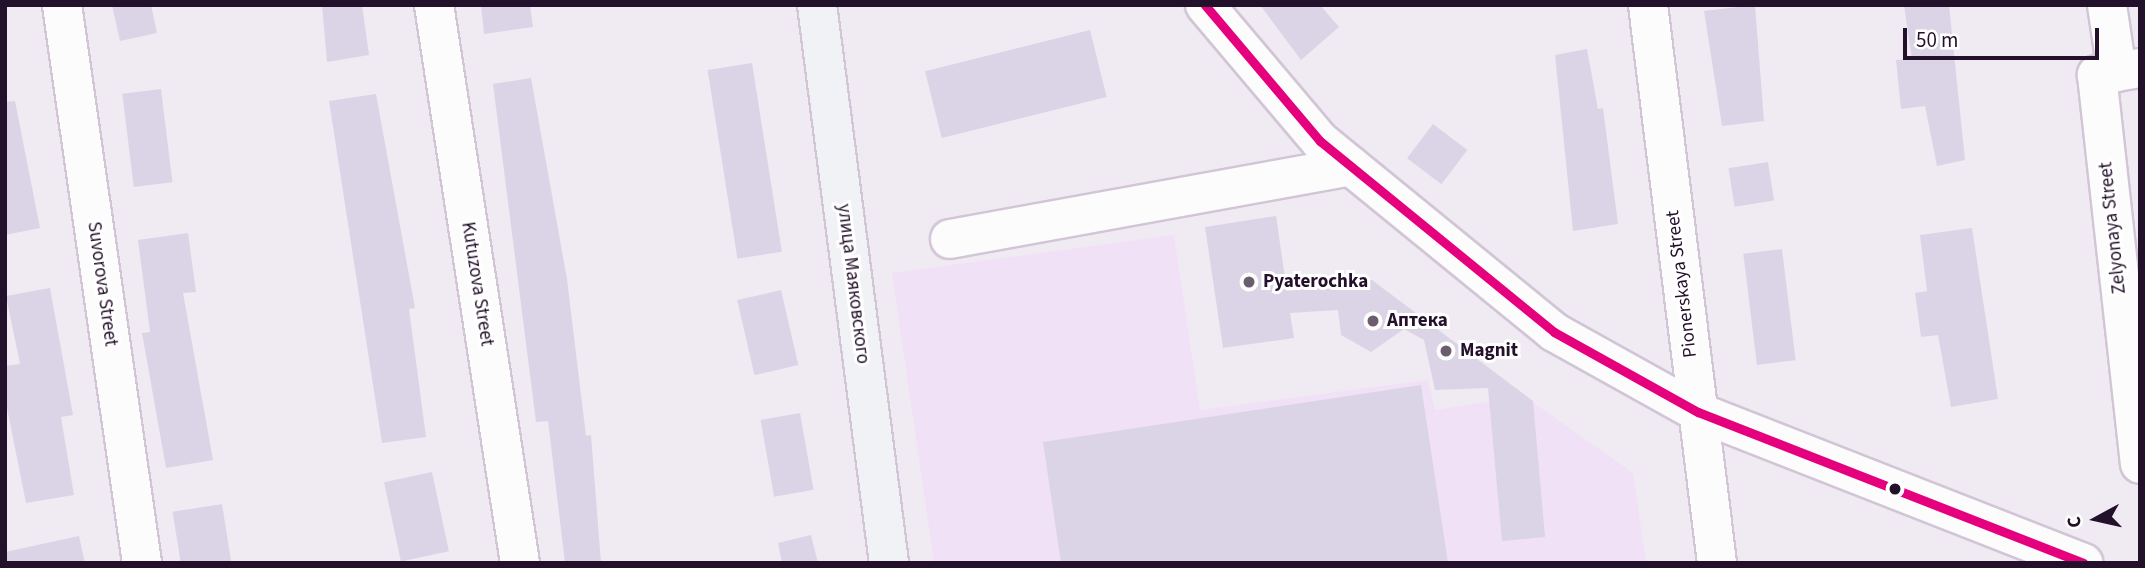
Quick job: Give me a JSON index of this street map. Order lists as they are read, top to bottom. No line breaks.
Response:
{"streets":{"main road":["улица Маяковского"],"street":["Zelyonaya Street","Suvorova Street","Kutuzova Street","Pionerskaya Street"]},"places":["Pyaterochka","Аптека","Magnit"],"scale_bar":"50 m","north":"left"}
